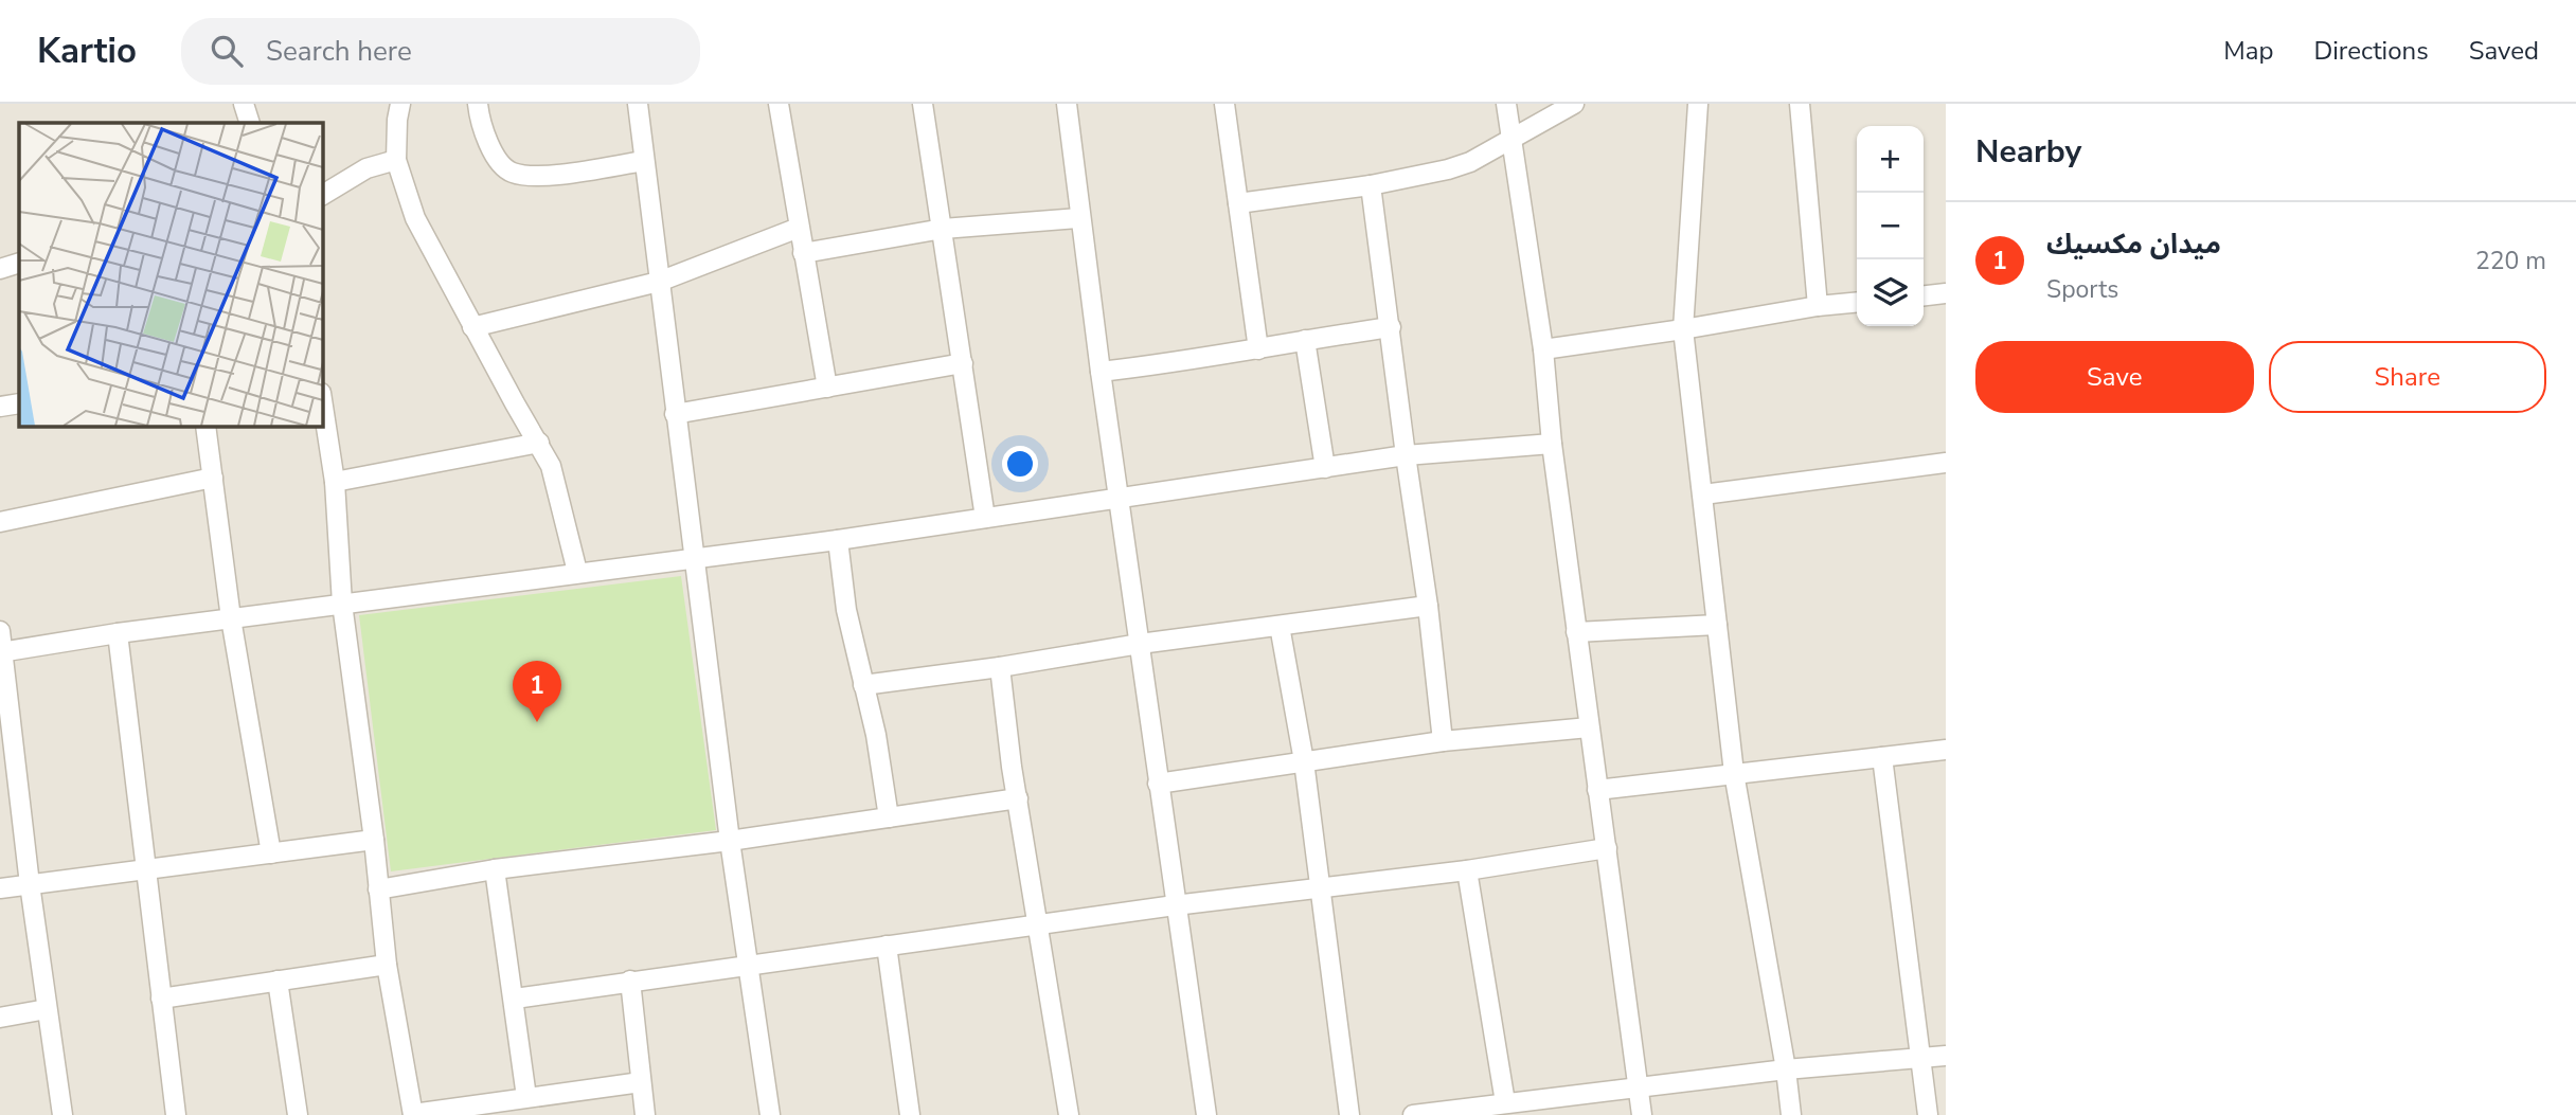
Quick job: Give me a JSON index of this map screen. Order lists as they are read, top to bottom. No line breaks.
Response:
{"page":{"header":"Kartio","search":"Search here","nav":["Map","Directions","Saved"],"heading":"Nearby","map_buttons":["+","−"],"list":[{"mark":"1","name":"ميدان مكسيك","note":"Sports","value":"220 m"}],"buttons":["Save","Share"],"pins":"1"}}
